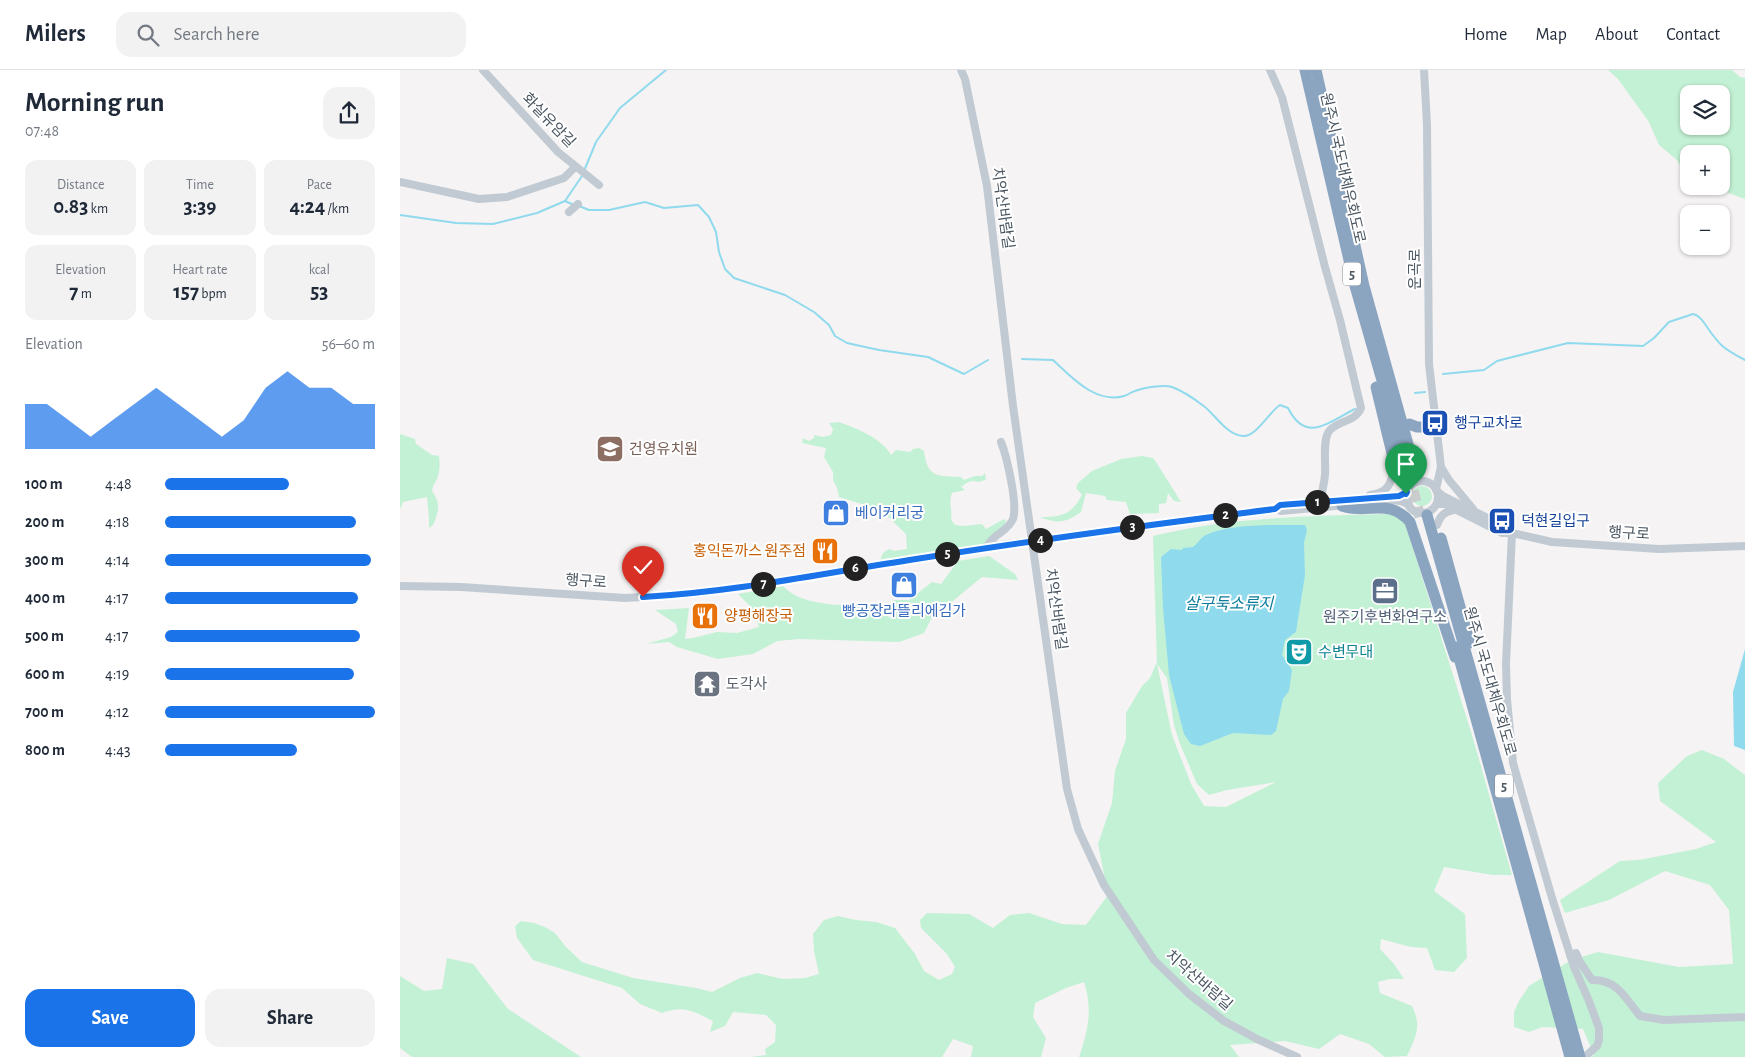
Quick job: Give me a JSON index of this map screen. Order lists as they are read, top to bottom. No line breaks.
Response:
{"streets":{"highway":["원주시 국도대체우회도로","5"],"street":["화실유암길","치악산바람길","운곡로","행구로"]},"crossings":[["원주시 국도대체우회도로","5"],["원주시 국도대체우회도로","행구로"],["5","행구로"]],"water":["살구둑소류지"],"places":{"bus stop":["행구교차로","덕현길입구"],"school or university":["건영유치원"],"shop":["베이커리궁","빵공장라뜰리에김가"],"restaurant":["홍익돈까스 원주점","양평해장국"],"office":["원주기후변화연구소"],"theatre":["수변무대"],"temple":["도각사"]},"page":{"header":"Milers","search":"Search here","nav":["Home","Map","About","Contact"],"heading":["Morning run","07:48"],"map_buttons":["+","−"],"stats":[["Distance","0.83 km"],["Time","3:39"],["Pace","4:24 /km"],["Elevation","7 m"],["Heart rate","157 bpm"],["kcal","53"]],"chart":["Elevation","56–60 m"],"list":[{"name":"100 m","note":"4:48"},{"name":"200 m","note":"4:18"},{"name":"300 m","note":"4:14"},{"name":"400 m","note":"4:17"},{"name":"500 m","note":"4:17"},{"name":"600 m","note":"4:19"},{"name":"700 m","note":"4:12"},{"name":"800 m","note":"4:43"}],"pins":["1","2","3","4","5","6","7"],"buttons":["Save","Share"]}}
